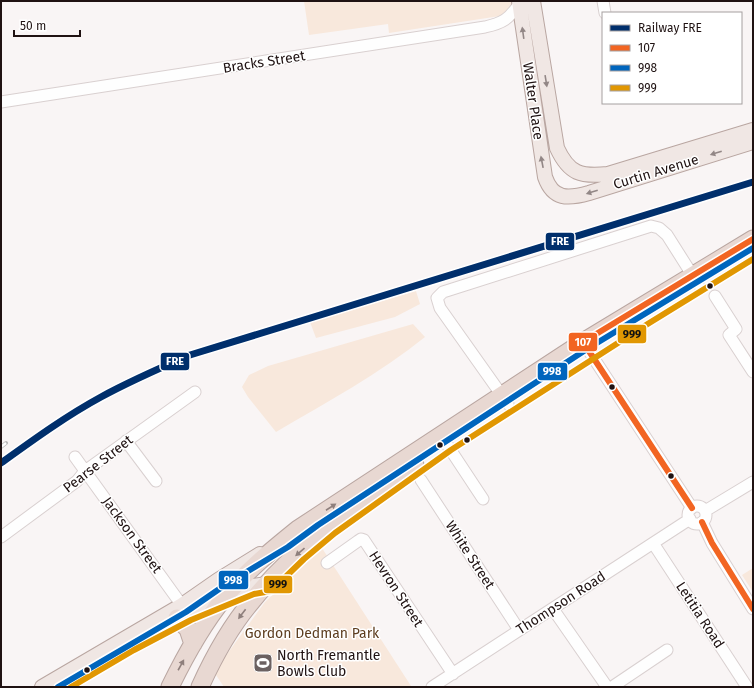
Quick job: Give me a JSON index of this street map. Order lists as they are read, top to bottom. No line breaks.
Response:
{"streets":{"main road":["Walter Place","Curtin Avenue"],"street":["Bracks Street","Pearse Street","Jackson Street","White Street","Hevron Street","Thompson Road","Letitia Road"]},"crossings":[["Bracks Street","Walter Place"],["Walter Place","Curtin Avenue"],["Pearse Street","Jackson Street"],["White Street","Thompson Road"],["Hevron Street","Thompson Road"],["Thompson Road","Letitia Road"]],"parks":["Gordon Dedman Park"],"places":{"sports":["North Fremantle Bowls Club"]},"lines":["rail line FRE","transit line 107","transit line 998","transit line 999"],"legend":["Railway FRE","107","998","999"],"scale_bar":"50 m"}
